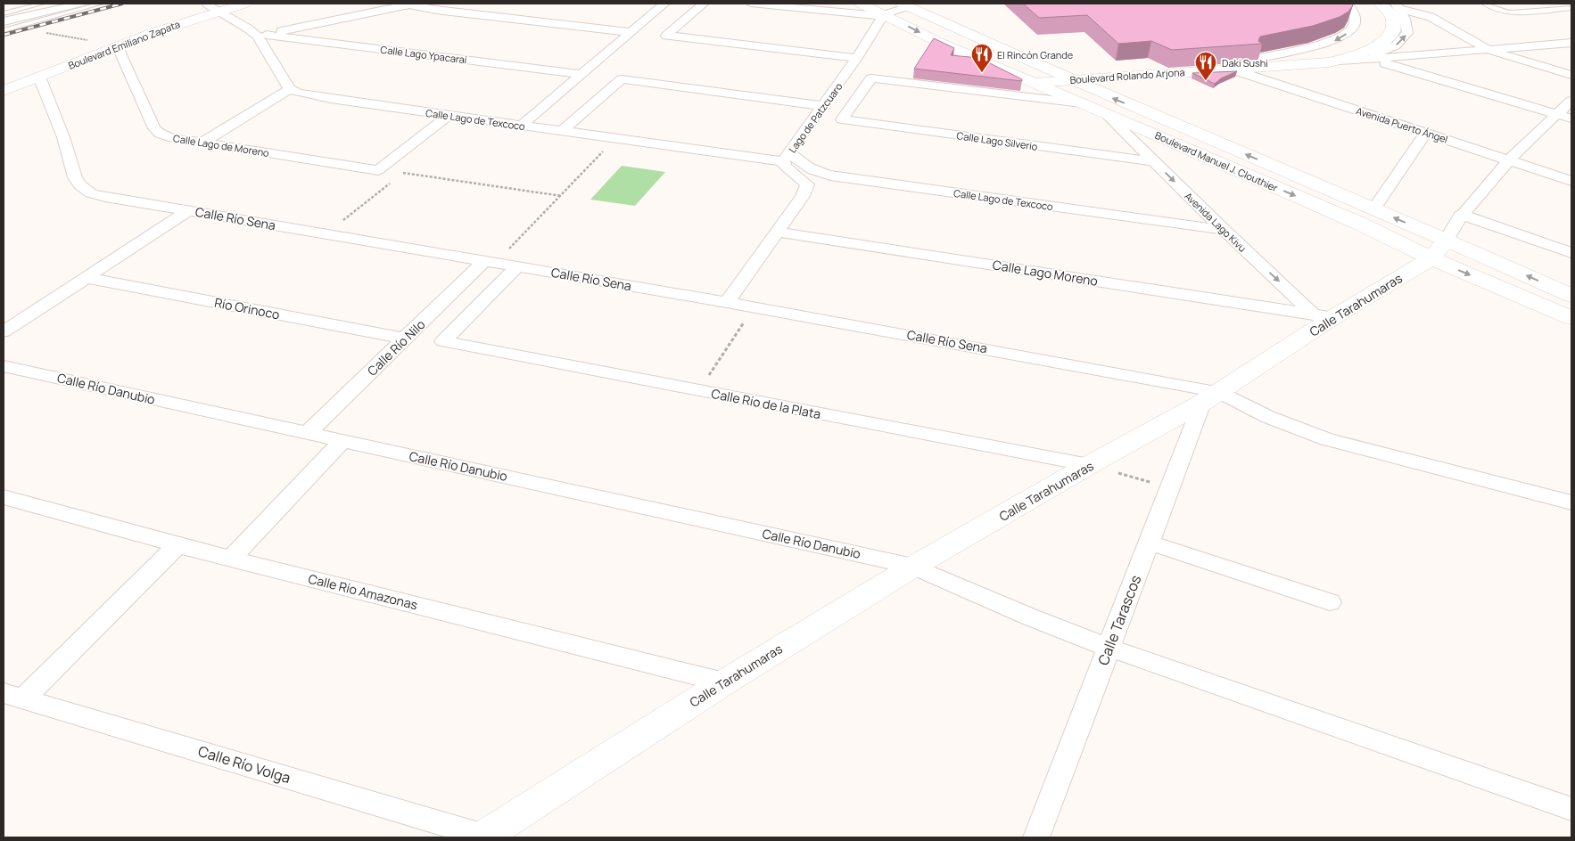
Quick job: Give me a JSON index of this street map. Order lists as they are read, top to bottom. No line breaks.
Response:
{"streets":{"main road":["Boulevard Emiliano Zapata","Boulevard Rolando Arjona","Boulevard Manuel J. Clouthier","Calle Tarahumaras"],"street":["Calle Lago Ypacaraí","Lago de Patzcuaro","Calle Lago de Texcoco","Avenida Puerto Ángel","Calle Lago Silverio","Calle Lago de Moreno","Calle Río Sena","Avenida Lago Kivu","Calle Lago Moreno","Río Orinoco","Calle Río Nilo","Calle Río Danubio","Calle Río de la Plata","Calle Río Amazonas","Calle Tarascos","Calle Río Volga"]},"crossings":[["Boulevard Emiliano Zapata","Calle Lago de Moreno"],["Boulevard Emiliano Zapata","Calle Río Sena"],["Boulevard Rolando Arjona","Avenida Puerto Ángel"],["Boulevard Rolando Arjona","Boulevard Manuel J. Clouthier"],["Lago de Patzcuaro","Calle Lago de Texcoco"],["Lago de Patzcuaro","Calle Lago Silverio"],["Lago de Patzcuaro","Boulevard Manuel J. Clouthier"],["Calle Lago de Texcoco","Avenida Lago Kivu"],["Calle Lago Silverio","Avenida Lago Kivu"],["Boulevard Manuel J. Clouthier","Avenida Lago Kivu"],["Boulevard Manuel J. Clouthier","Calle Tarahumaras"],["Calle Río Sena","Calle Tarahumaras"],["Calle Río Sena","Calle Río Nilo"],["Calle Río Sena","Calle Río de la Plata"],["Calle Río Sena","Calle Tarascos"],["Avenida Lago Kivu","Calle Lago Moreno"],["Avenida Lago Kivu","Calle Tarahumaras"],["Calle Lago Moreno","Calle Tarahumaras"],["Calle Tarahumaras","Calle Río Danubio"],["Calle Tarahumaras","Calle Río de la Plata"],["Calle Tarahumaras","Calle Río Amazonas"],["Calle Tarahumaras","Calle Tarascos"],["Calle Tarahumaras","Calle Río Volga"],["Río Orinoco","Calle Río Nilo"],["Calle Río Nilo","Calle Río Danubio"],["Calle Río Danubio","Calle Tarascos"]],"one_way":["Avenida Lago Kivu"],"places":{"restaurant":["El Rincón Grande","Daki Sushi"]}}
